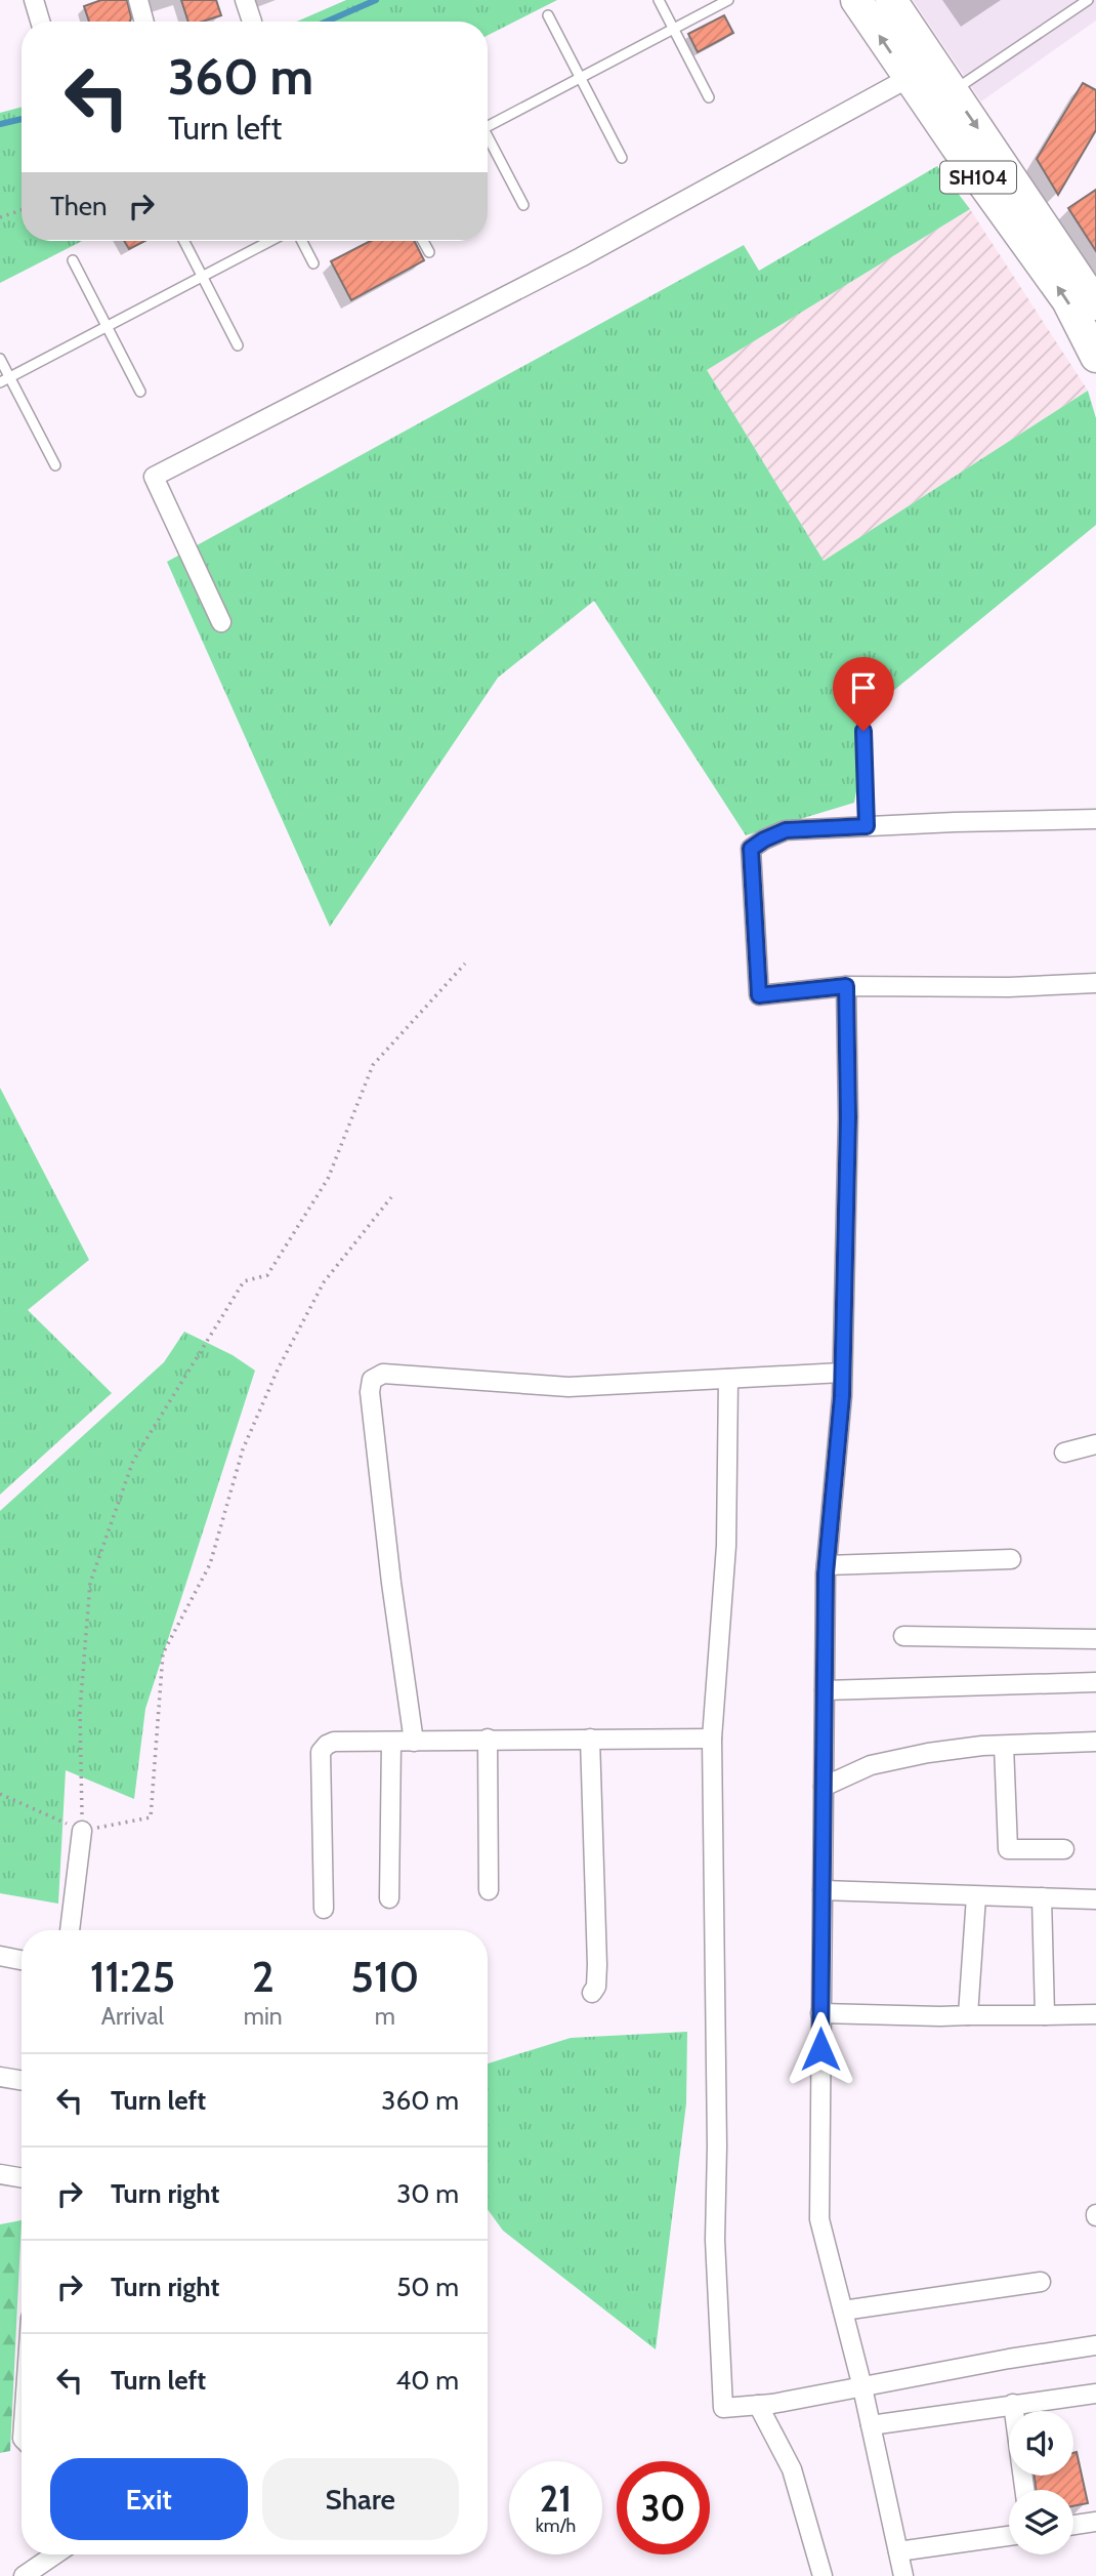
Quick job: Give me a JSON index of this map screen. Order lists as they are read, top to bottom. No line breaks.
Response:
{"streets":{"main road":["SH104"]},"page":{"turn":["360 m","Turn left"],"then":"Then","eta":["11:25","Arrival","2","min","510","m"],"list":[{"name":"Turn left","value":"360 m"},{"name":"Turn right","value":"30 m"},{"name":"Turn right","value":"50 m"},{"name":"Turn left","value":"40 m"}],"buttons":["Exit","Share"],"speed":"21 km/h","limit":"30"}}
